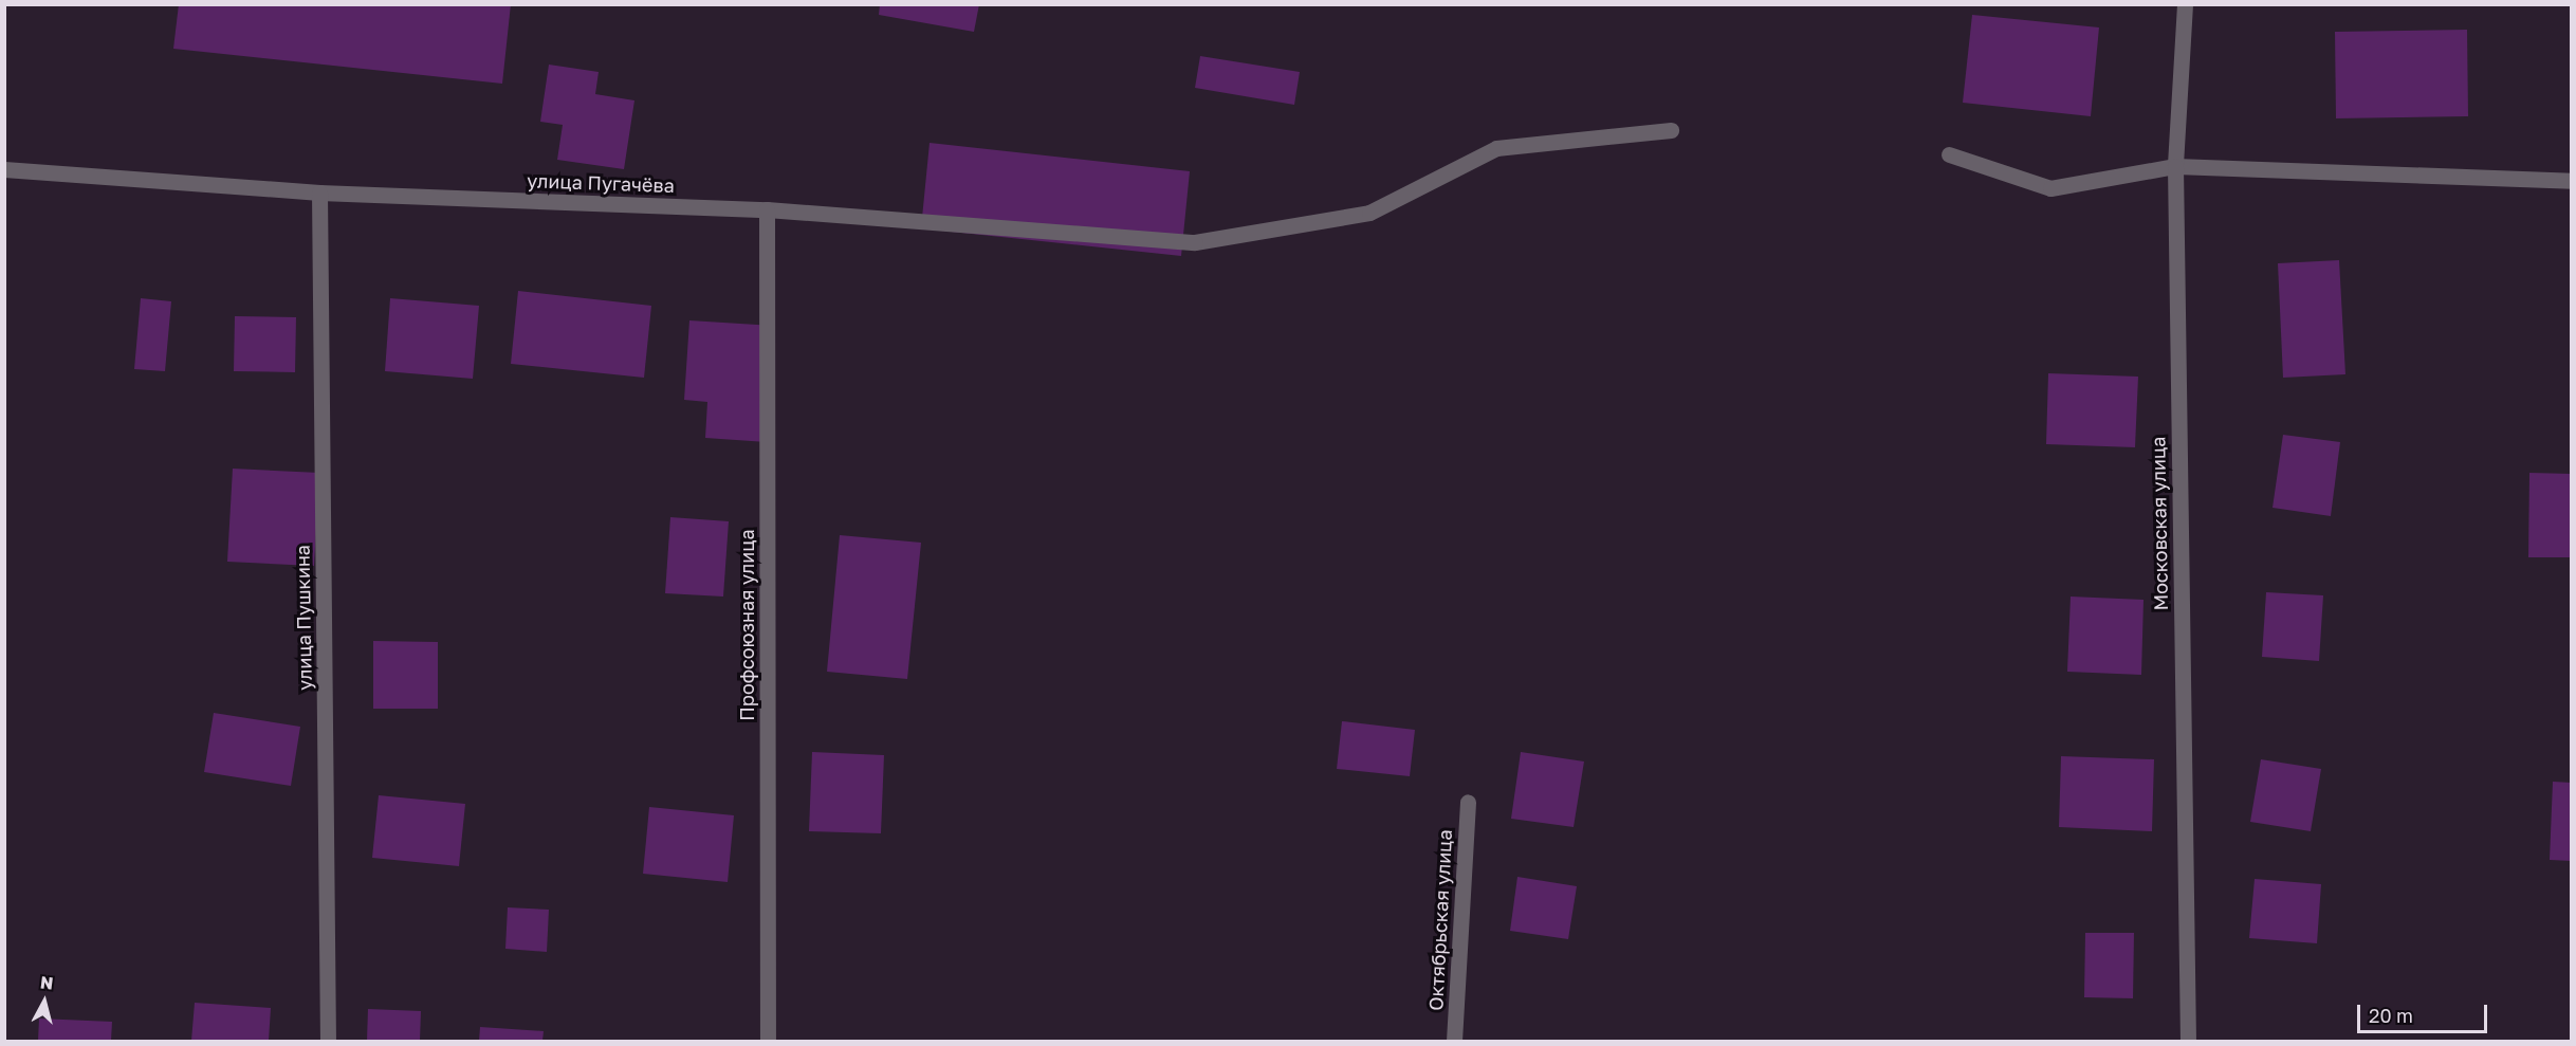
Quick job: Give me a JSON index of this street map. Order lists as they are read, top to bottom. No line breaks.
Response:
{"streets":{"street":["улица Пугачёва","Московская улица","улица Пушкина","Профсоюзная улица","Октябрьская улица"]},"crossings":[["улица Пугачёва","улица Пушкина"],["улица Пугачёва","Профсоюзная улица"]],"scale_bar":"20 m","north":"top"}
